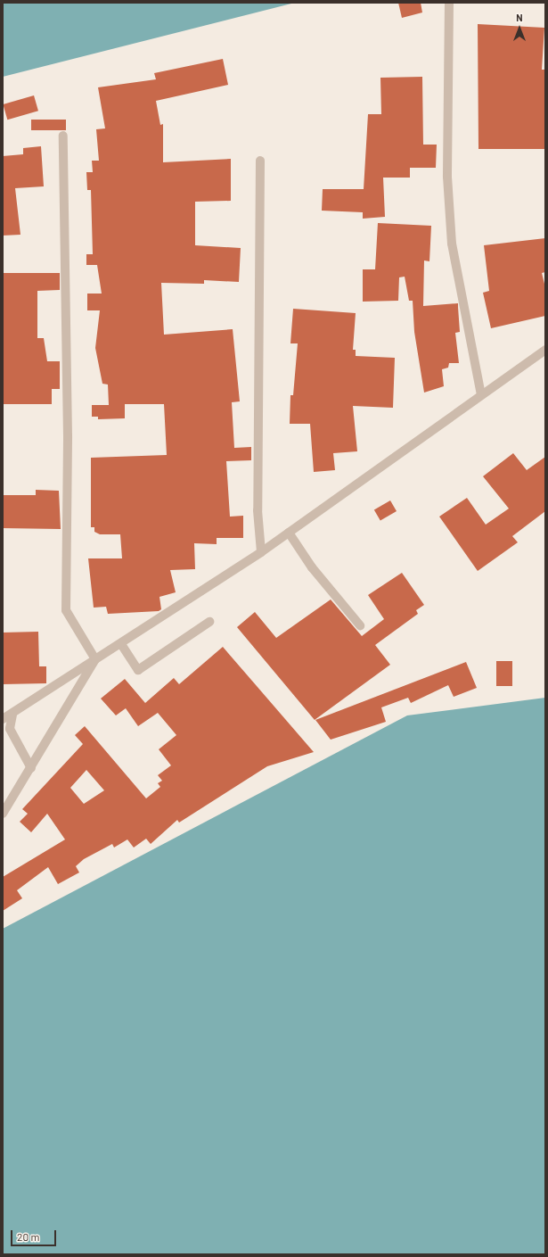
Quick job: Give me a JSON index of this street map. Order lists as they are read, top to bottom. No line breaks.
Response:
{"scale_bar":"20 m","north":"top"}
